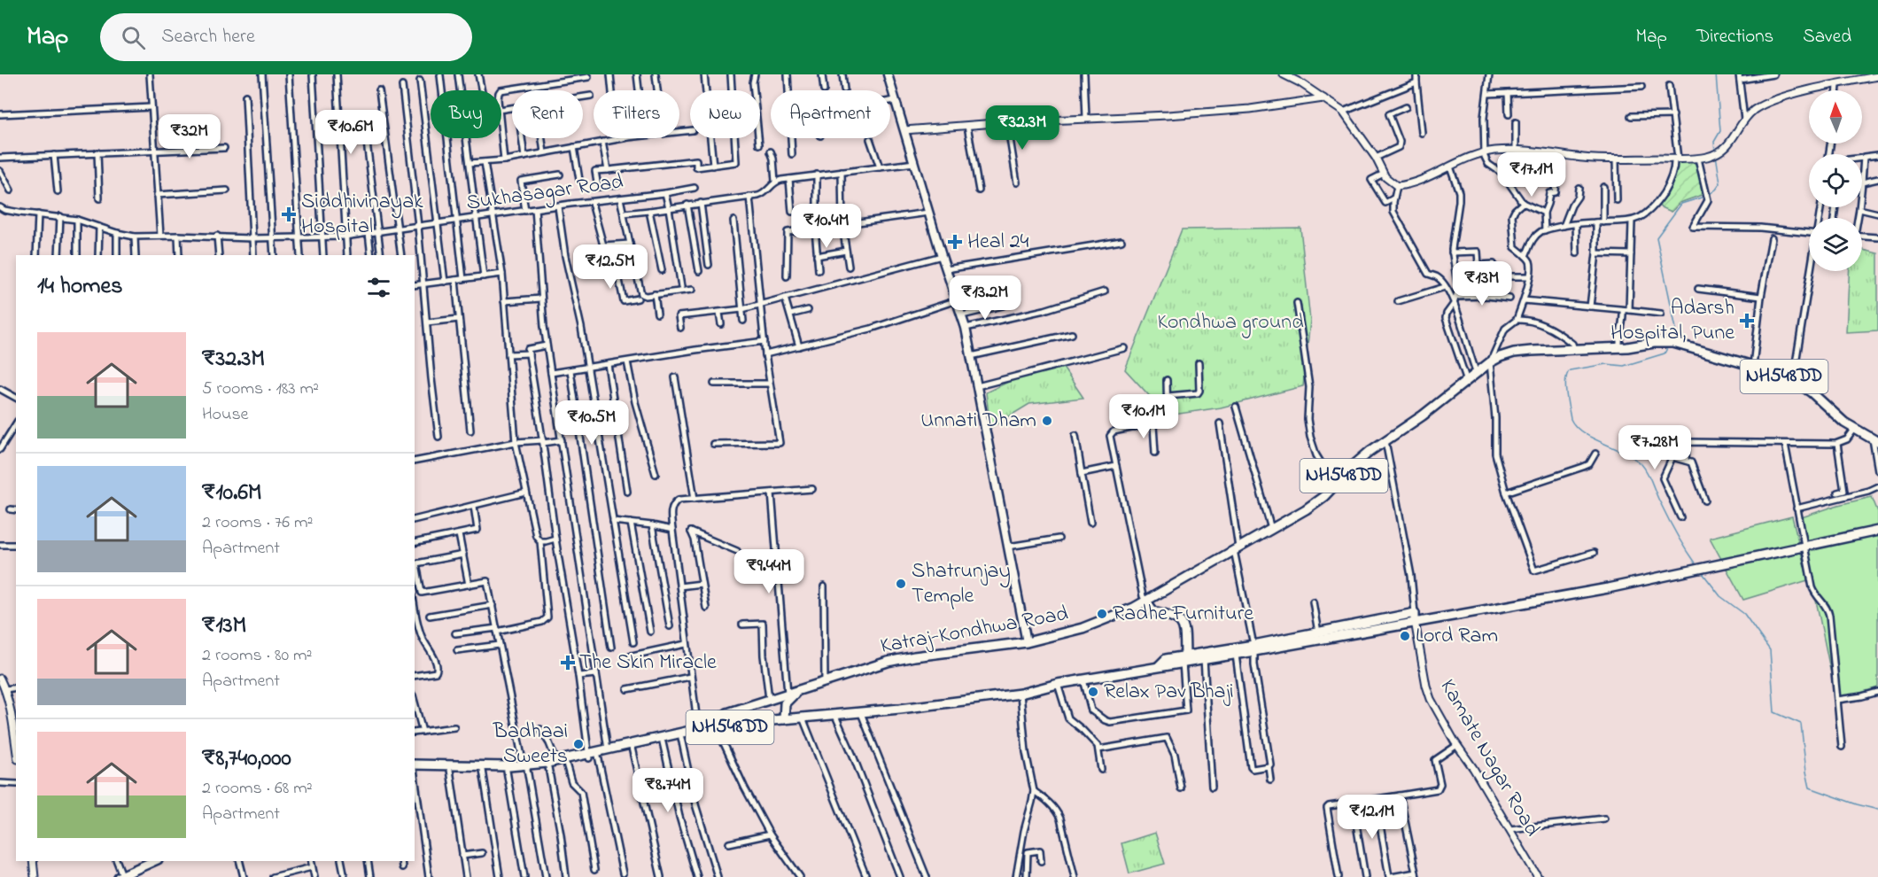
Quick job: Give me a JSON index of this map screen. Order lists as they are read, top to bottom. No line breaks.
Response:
{"streets":{"highway":["NH548DD","Katraj-Kondhwa Road"],"street":["Sukhasagar Road","Kamate Nagar Road"]},"crossings":[["NH548DD","Katraj-Kondhwa Road"],["Katraj-Kondhwa Road","Kamate Nagar Road"]],"parks":["Kondhwa ground"],"places":{"health":["Siddhivinayak Hospital","Heal 24","Adarsh Hospital, Pune","The Skin Miracle"],"other":["Unnati Dham","Shatrunjay Temple","Radhe Furniture","Lord Ram","Relax Pav Bhaji","Badhaai Sweets"]},"north":"top","page":{"header":"Map","search":"Search here","nav":["Map","Directions","Saved"],"chip":["Buy","Rent","Filters","New","Apartment"],"price":["₹32.3M","₹10.6M","₹32M","₹17.1M","₹10.4M","₹12.5M","₹13M","₹13.2M","₹10.1M","₹10.5M","₹7.28M","₹9.44M","₹8.74M","₹12.1M"],"heading":"14 homes","list":[{"name":"₹32.3M","note":"5 rooms · 183 m² · House"},{"name":"₹10.6M","note":"2 rooms · 76 m² · Apartment"},{"name":"₹13M","note":"2 rooms · 80 m² · Apartment"},{"name":"₹8,740,000","note":"2 rooms · 68 m² · Apartment"}]}}
